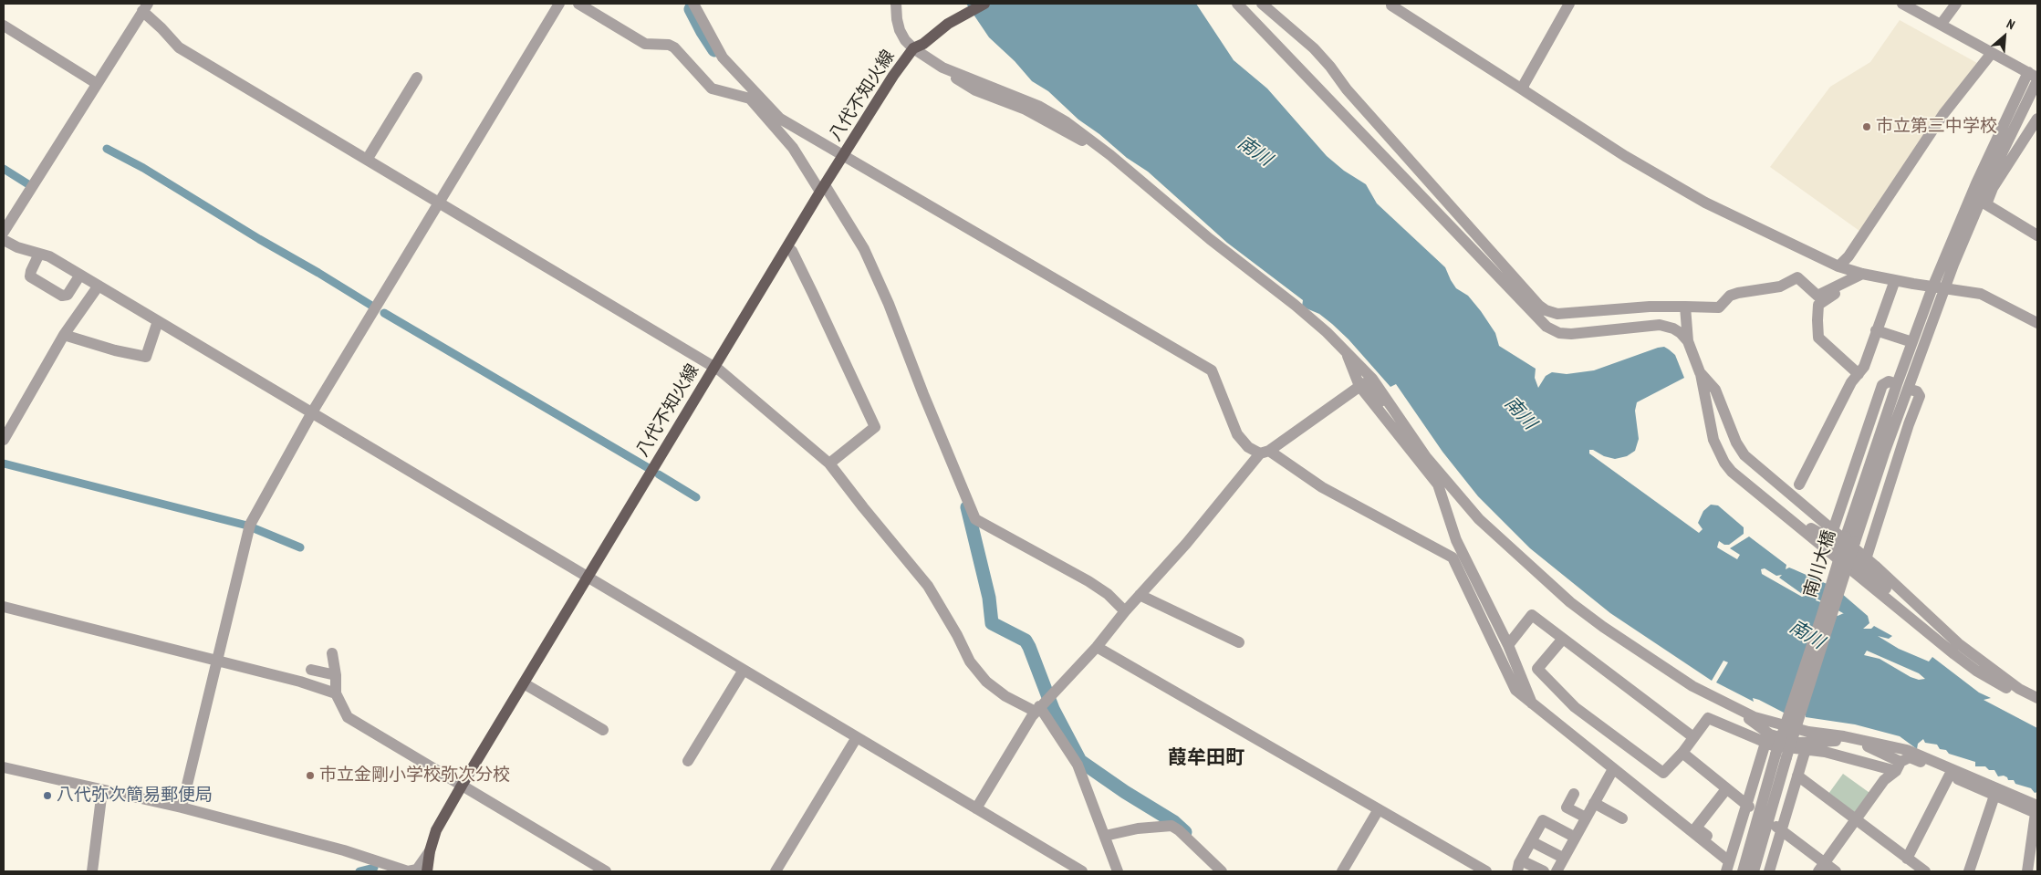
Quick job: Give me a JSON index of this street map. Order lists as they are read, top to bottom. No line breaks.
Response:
{"streets":{"main road":["八代不知火線"],"street":["南川大橋"]},"districts":["葭牟田町"],"water":["南川"],"places":["市立第三中学校","市立金剛小学校弥次分校","八代弥次簡易郵便局"],"north":"top right"}
